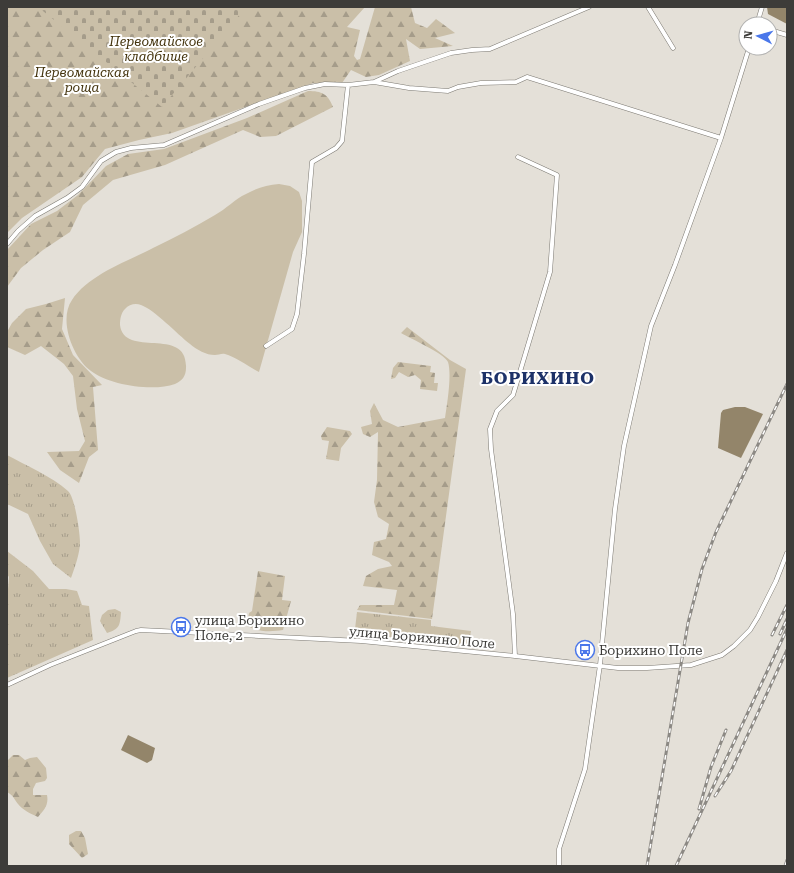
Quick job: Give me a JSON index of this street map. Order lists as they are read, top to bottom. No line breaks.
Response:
{"streets":{"street":["улица Борихино Поле"]},"districts":["БОРИХИНО"],"parks":["Первомайское кладбище","Первомайская роща"],"places":{"bus stop":["улица Борихино Поле, 2","Борихино Поле"]},"north":"left"}
